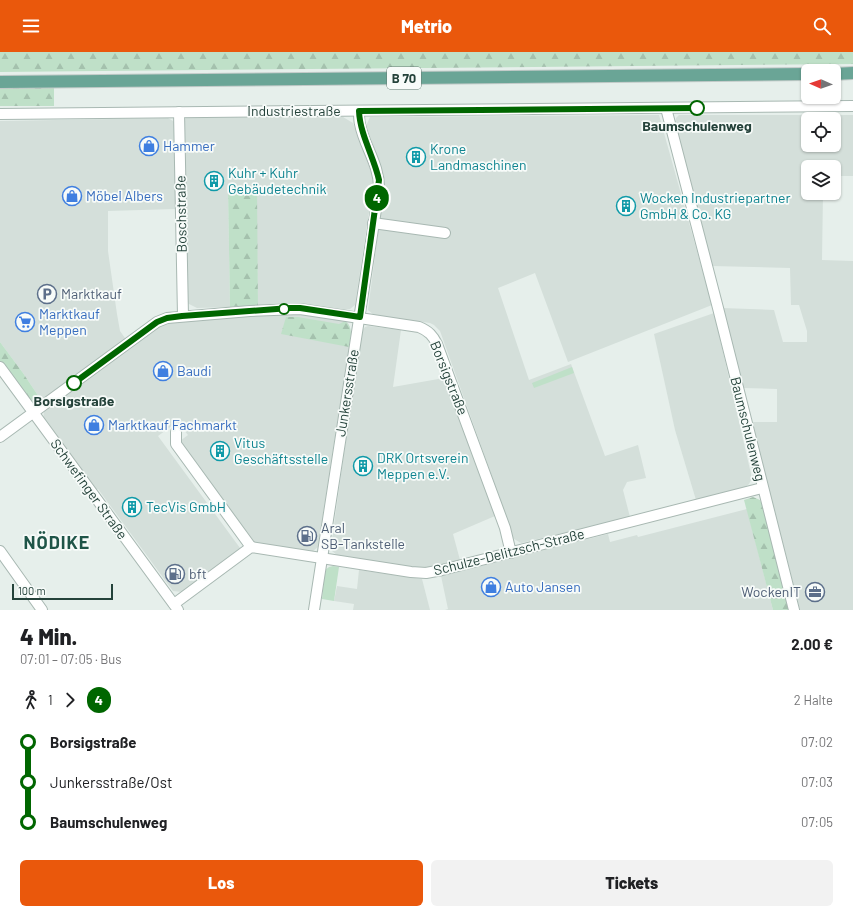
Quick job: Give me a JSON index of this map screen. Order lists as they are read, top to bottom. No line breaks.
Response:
{"streets":{"main road":["B 70"],"street":["Industriestraße","Boschstraße","Borsigstraße","Junkersstraße","Baumschulenweg","Schwefinger Straße","Schulze-Delitzsch-Straße"]},"crossings":[["Industriestraße","Boschstraße"],["Industriestraße","Junkersstraße"],["Industriestraße","Baumschulenweg"],["Boschstraße","Borsigstraße"],["Borsigstraße","Junkersstraße"],["Borsigstraße","Schwefinger Straße"],["Borsigstraße","Schulze-Delitzsch-Straße"],["Junkersstraße","Schulze-Delitzsch-Straße"],["Baumschulenweg","Schulze-Delitzsch-Straße"]],"districts":["NÖDIKE"],"places":{"other":["Baumschulenweg","Borsigstraße"],"shop":["Hammer","Möbel Albers","Baudi","Marktkauf Fachmarkt","Auto Jansen"],"building":["Krone Landmaschinen","Kuhr + Kuhr Gebäudetechnik","Wocken Industriepartner GmbH & Co. KG","Vitus Geschäftsstelle","DRK Ortsverein Meppen e.V.","TecVis GmbH"],"parking":["Marktkauf"],"supermarket":["Marktkauf Meppen"],"fuel station":["Aral SB-Tankstelle","bft"],"office":["WockenIT"]},"lines":["bus line 4"],"scale_bar":"100 m","north":"left","page":{"header":"Metrio","on_map":"4","scale":"100 m","heading":["4 Min.","07:01 – 07:05 · Bus","2.00 €"],"legs":["1","4","2 Halte"],"list":[{"name":"Borsigstraße","value":"07:02"},{"name":"Junkersstraße/Ost","value":"07:03"},{"name":"Baumschulenweg","value":"07:05"}],"buttons":["Los","Tickets"]}}
